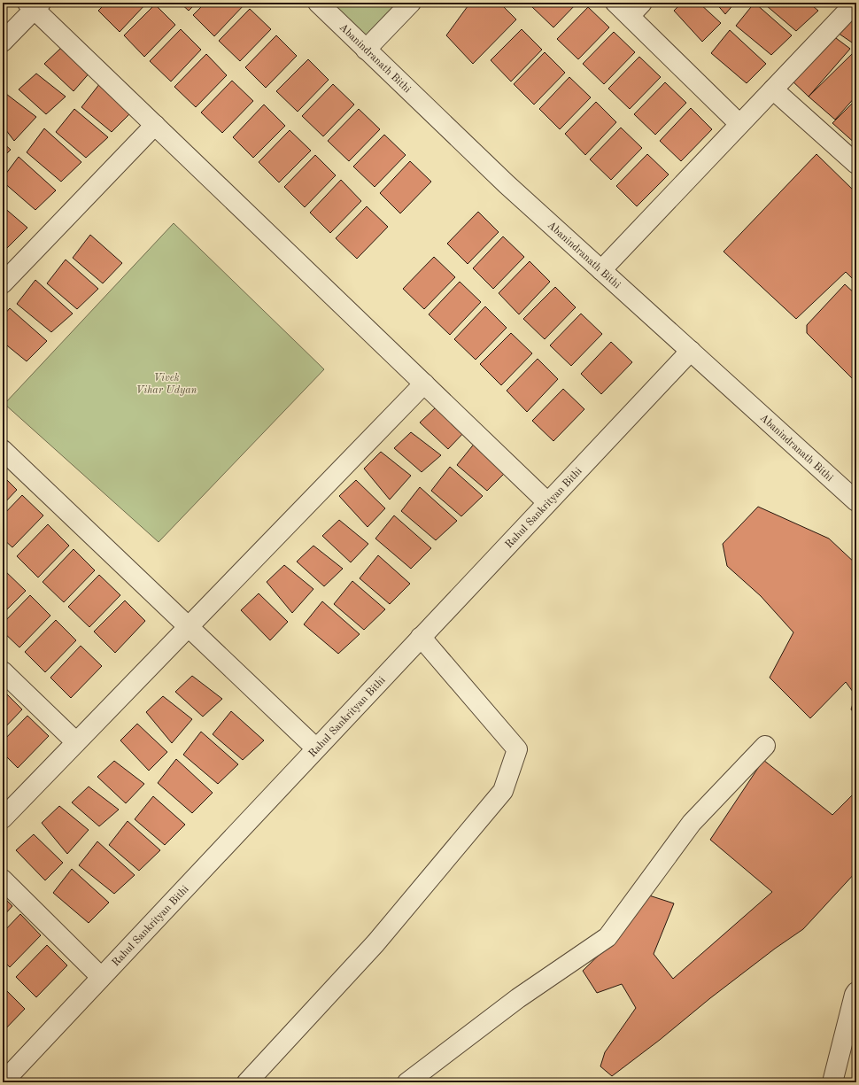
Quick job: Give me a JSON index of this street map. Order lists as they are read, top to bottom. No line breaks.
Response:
{"streets":{"street":["Abanindranath Bithi","Rahul Sankrityan Bithi"]},"crossings":[["Abanindranath Bithi","Rahul Sankrityan Bithi"]],"parks":["Vivek Vihar Udyan"]}
